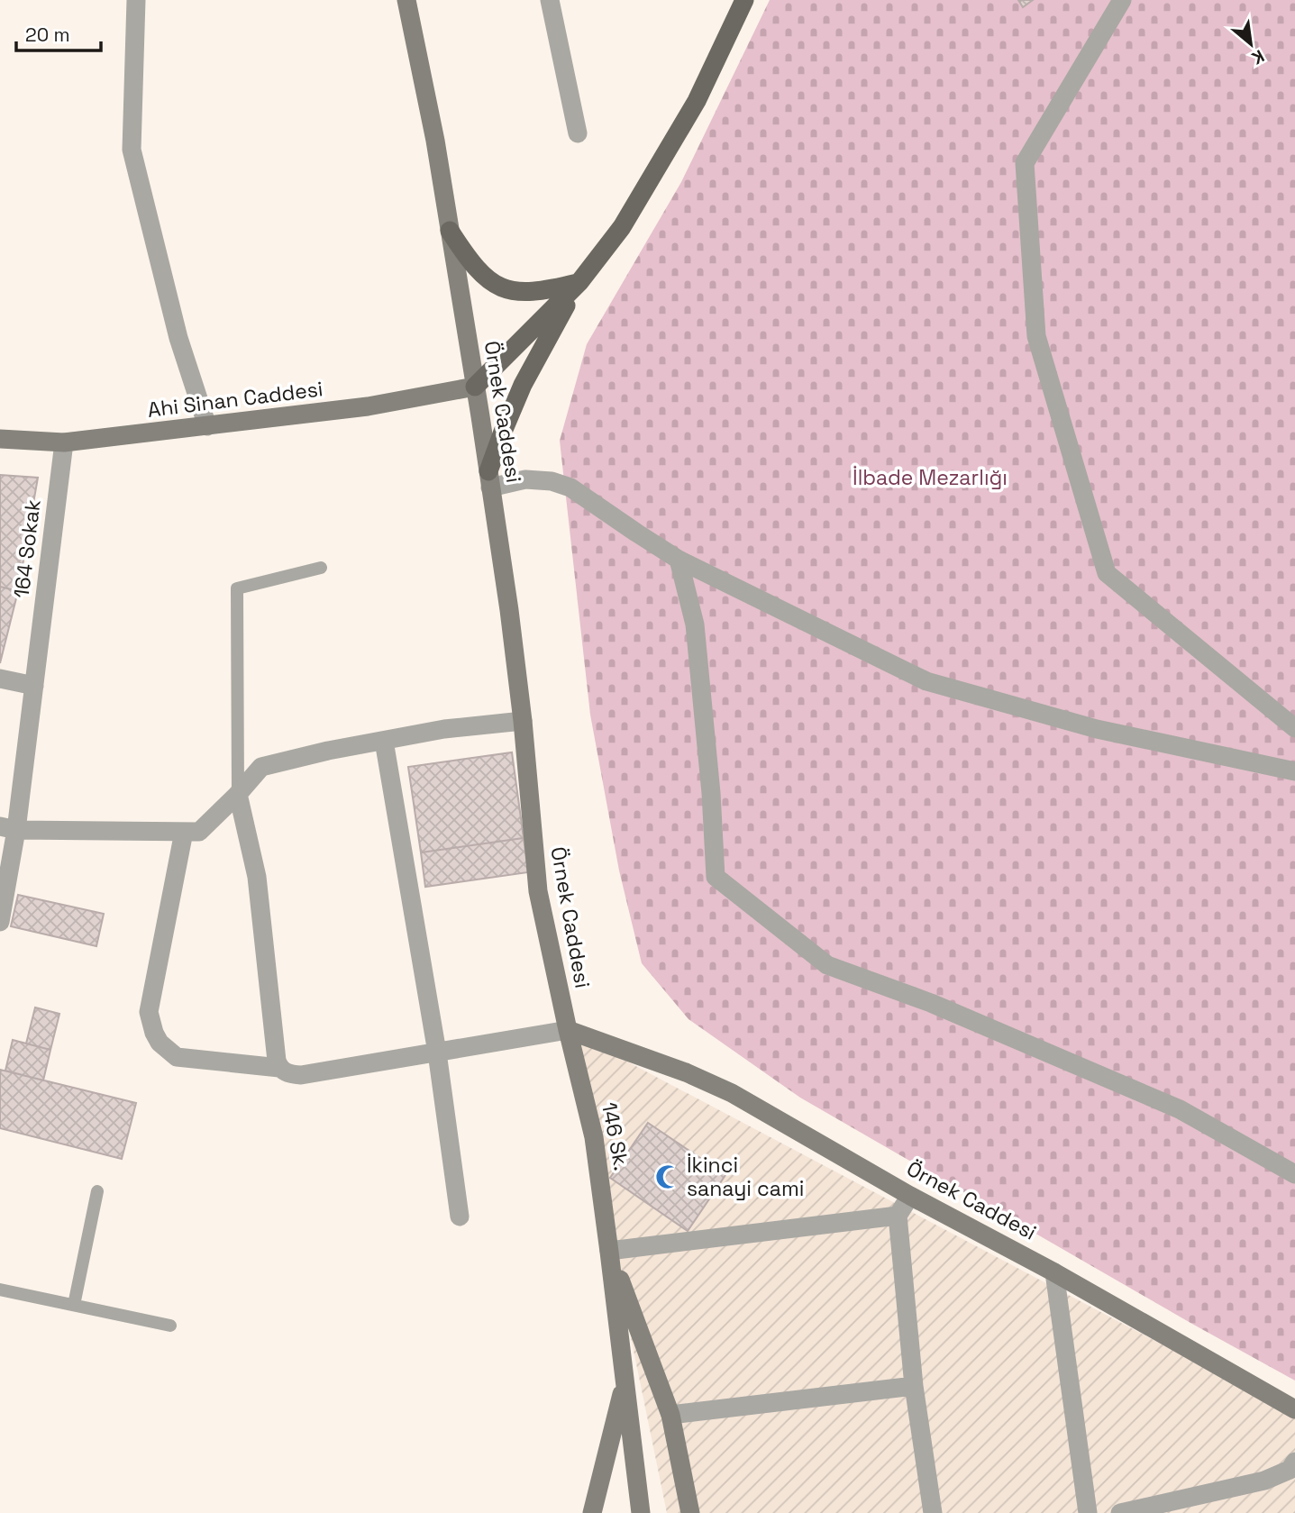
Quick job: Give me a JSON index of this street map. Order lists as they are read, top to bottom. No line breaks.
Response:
{"streets":{"main road":["Ahi Sinan Caddesi","Örnek Caddesi","146 Sk."],"street":["164 Sokak"]},"crossings":[["Ahi Sinan Caddesi","Örnek Caddesi"],["Ahi Sinan Caddesi","164 Sokak"],["Örnek Caddesi","146 Sk."]],"parks":["İlbade Mezarlığı"],"places":{"mosque":["İkinci sanayi cami"]},"scale_bar":"20 m","north":"bottom right"}
